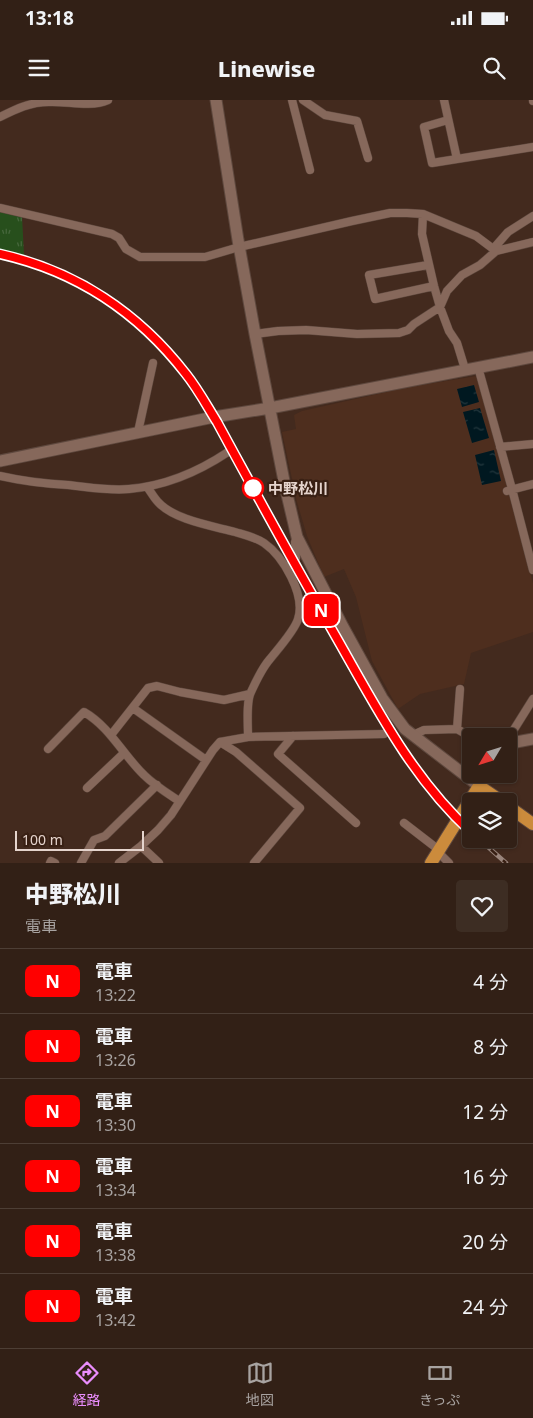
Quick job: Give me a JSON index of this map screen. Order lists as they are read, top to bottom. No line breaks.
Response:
{"places":["中野松川"],"scale_bar":"100 m","north":"bottom left","page":{"status":"13:18","header":"Linewise","on_map":"N","scale":"100 m","heading":["中野松川","電車"],"list":[{"mark":"N","name":"電車","note":"13:22","value":"4 分"},{"mark":"N","name":"電車","note":"13:26","value":"8 分"},{"mark":"N","name":"電車","note":"13:30","value":"12 分"},{"mark":"N","name":"電車","note":"13:34","value":"16 分"},{"mark":"N","name":"電車","note":"13:38","value":"20 分"},{"mark":"N","name":"電車","note":"13:42","value":"24 分"}],"tabs":["経路","地図","きっぷ"]}}
